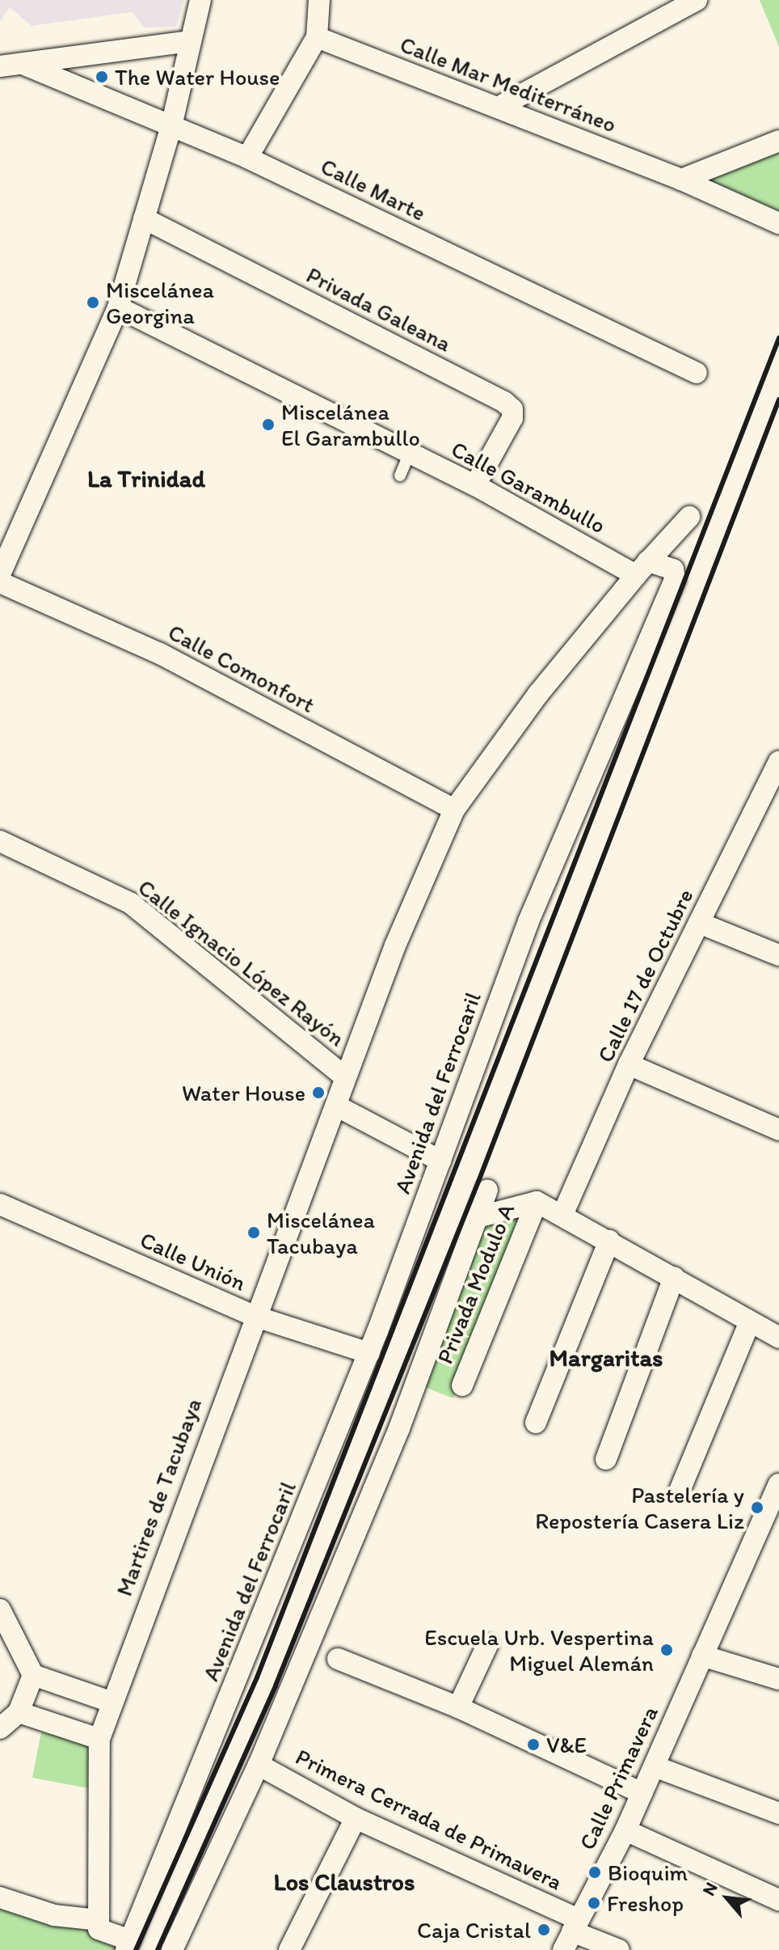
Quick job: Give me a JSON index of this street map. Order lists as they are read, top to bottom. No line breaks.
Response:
{"streets":{"street":["Calle Mar Mediterráneo","Calle Marte","Privada Galeana","Calle Garambullo","Calle Comonfort","Calle Ignacio López Rayón","Calle 17 de Octubre","Avenida del Ferrocaril","Calle Unión","Privada Modulo A","Martires de Tacubaya","Calle Primavera","Primera Cerrada de Primavera"]},"crossings":[["Privada Galeana","Calle Garambullo"],["Calle Garambullo","Avenida del Ferrocaril"],["Calle Garambullo","Martires de Tacubaya"],["Calle Comonfort","Martires de Tacubaya"],["Calle Ignacio López Rayón","Martires de Tacubaya"],["Avenida del Ferrocaril","Calle Unión"],["Avenida del Ferrocaril","Martires de Tacubaya"],["Calle Unión","Martires de Tacubaya"],["Calle Primavera","Primera Cerrada de Primavera"]],"districts":["La Trinidad","Margaritas","Los Claustros"],"places":["The Water House","Miscelánea Georgina","Miscelánea El Garambullo","Water House","Miscelánea Tacubaya","Pastelería y Repostería Casera Liz","Escuela Urb. Vespertina Miguel Alemán","V&E","Bioquim","Freshop","Caja Cristal"],"north":"top left"}
